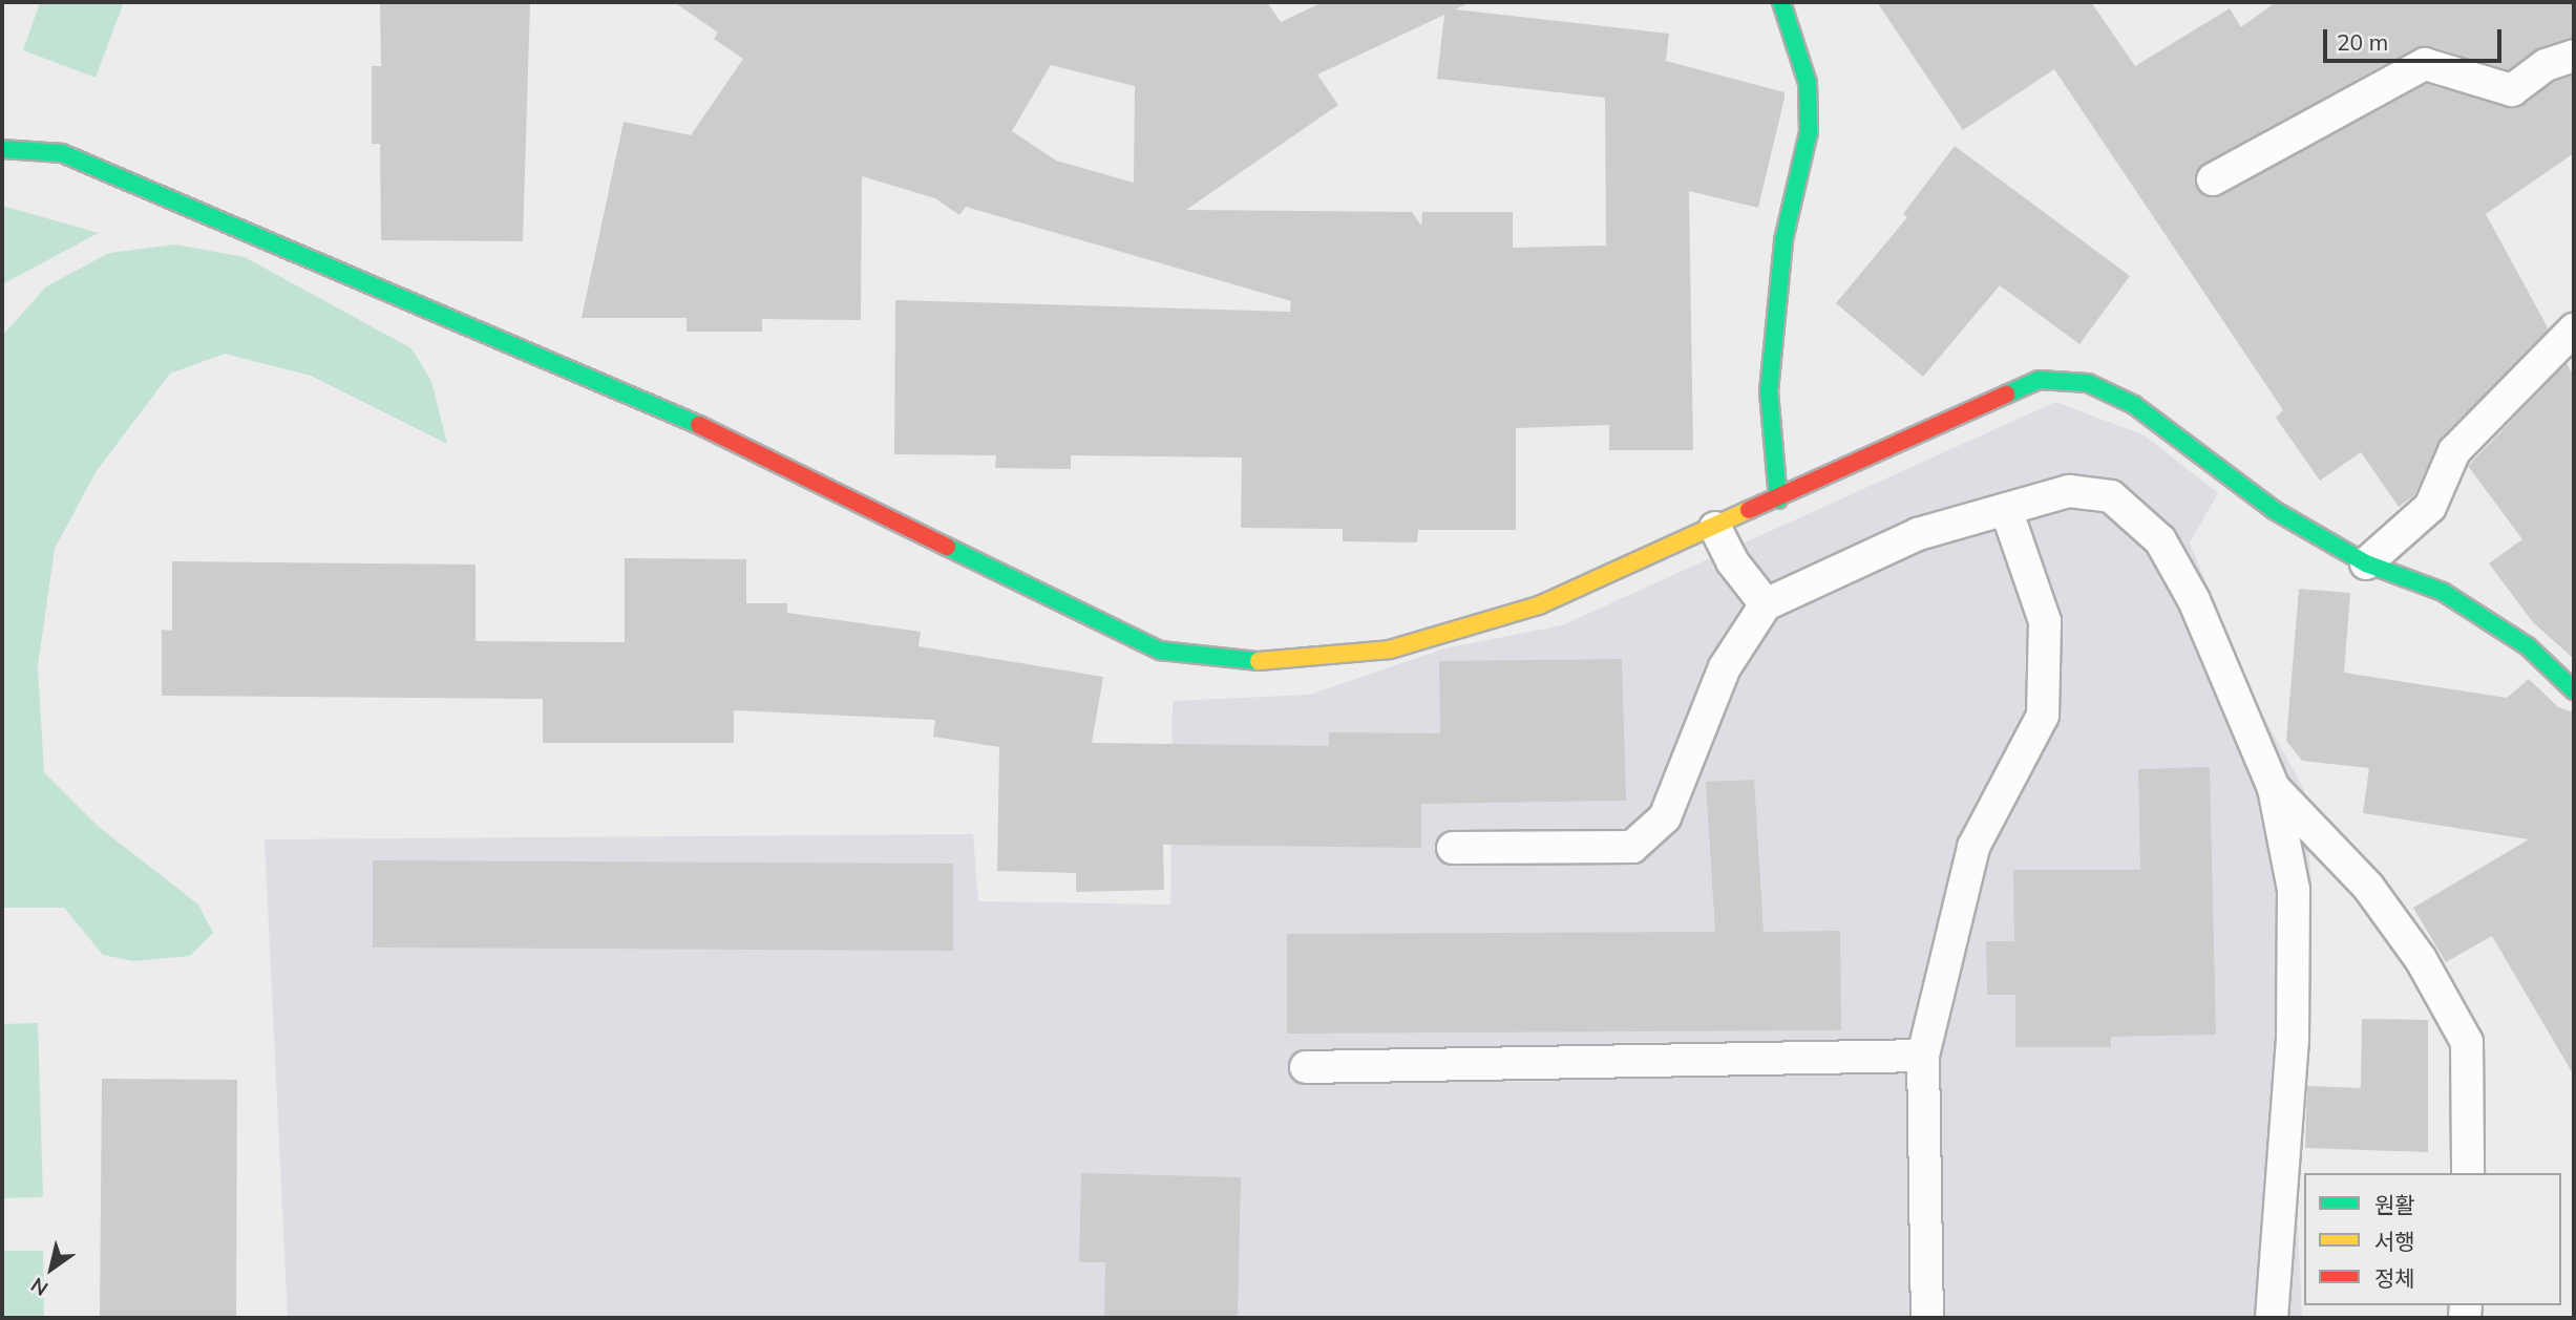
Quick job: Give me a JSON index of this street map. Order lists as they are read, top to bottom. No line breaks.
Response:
{"legend":["원활","서행","정체"],"scale_bar":"20 m","north":"bottom left"}
